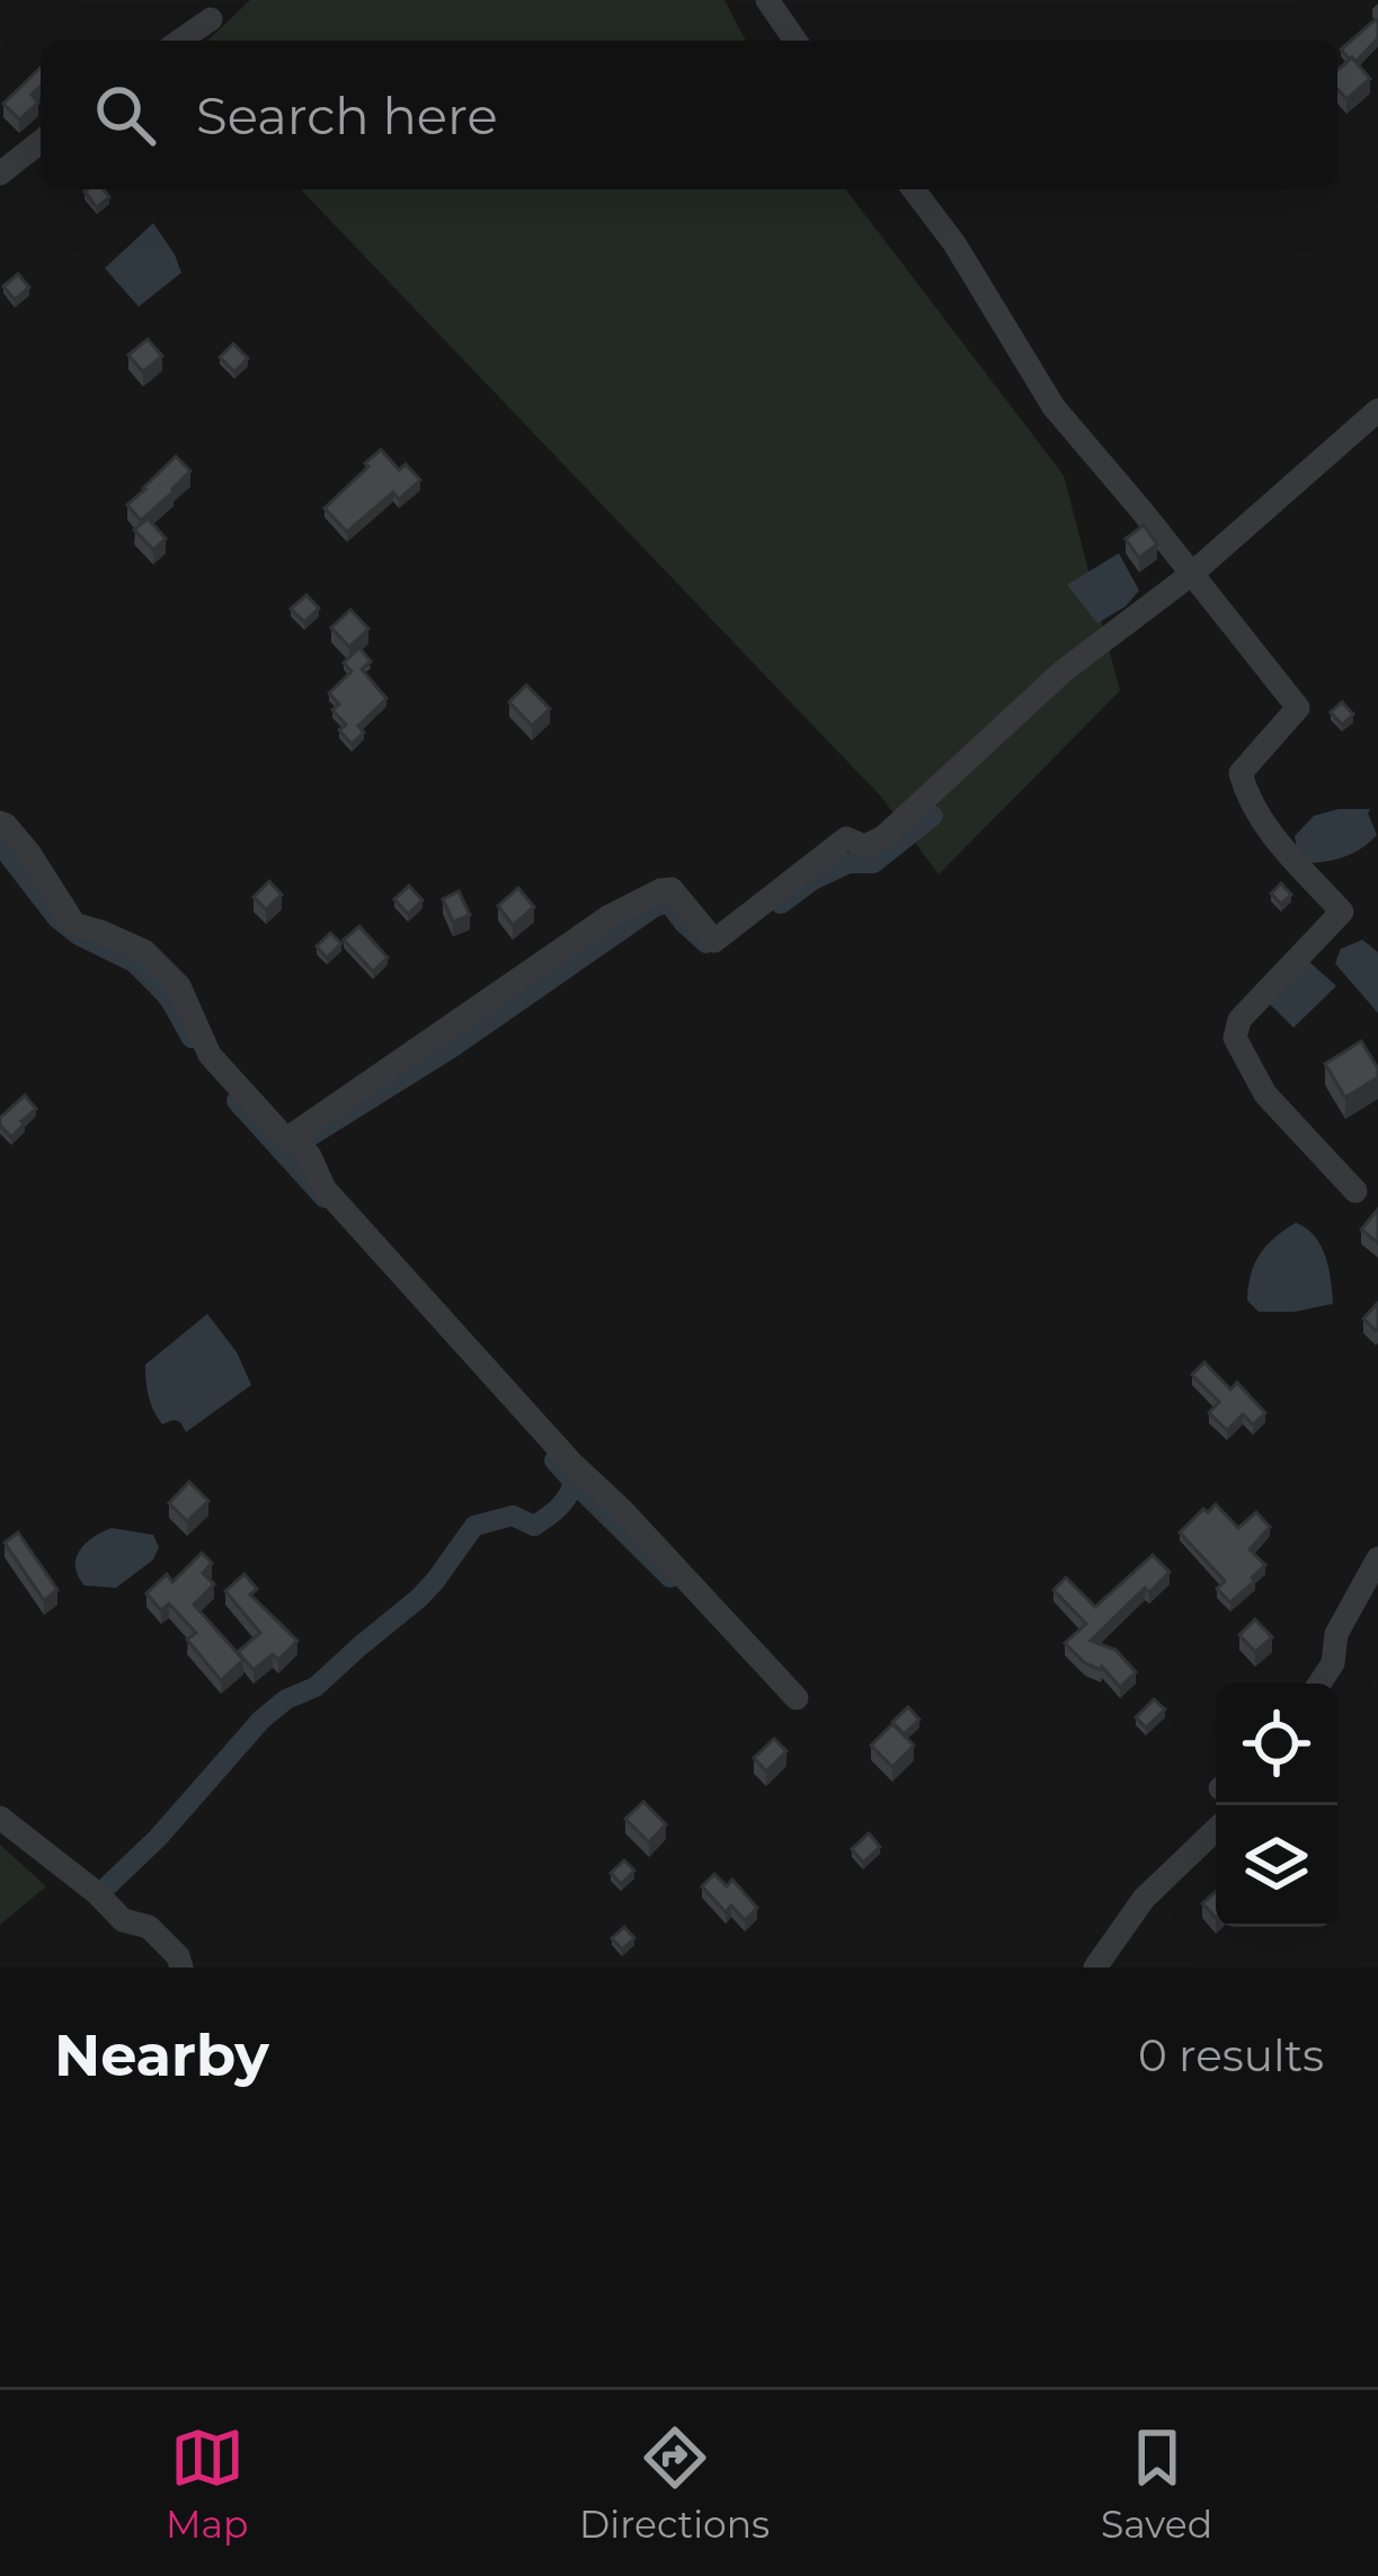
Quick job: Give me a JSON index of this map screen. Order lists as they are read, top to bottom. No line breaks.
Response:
{"page":{"search":"Search here","heading":["Nearby","0 results"],"nav":["Map","Directions","Saved"]}}
